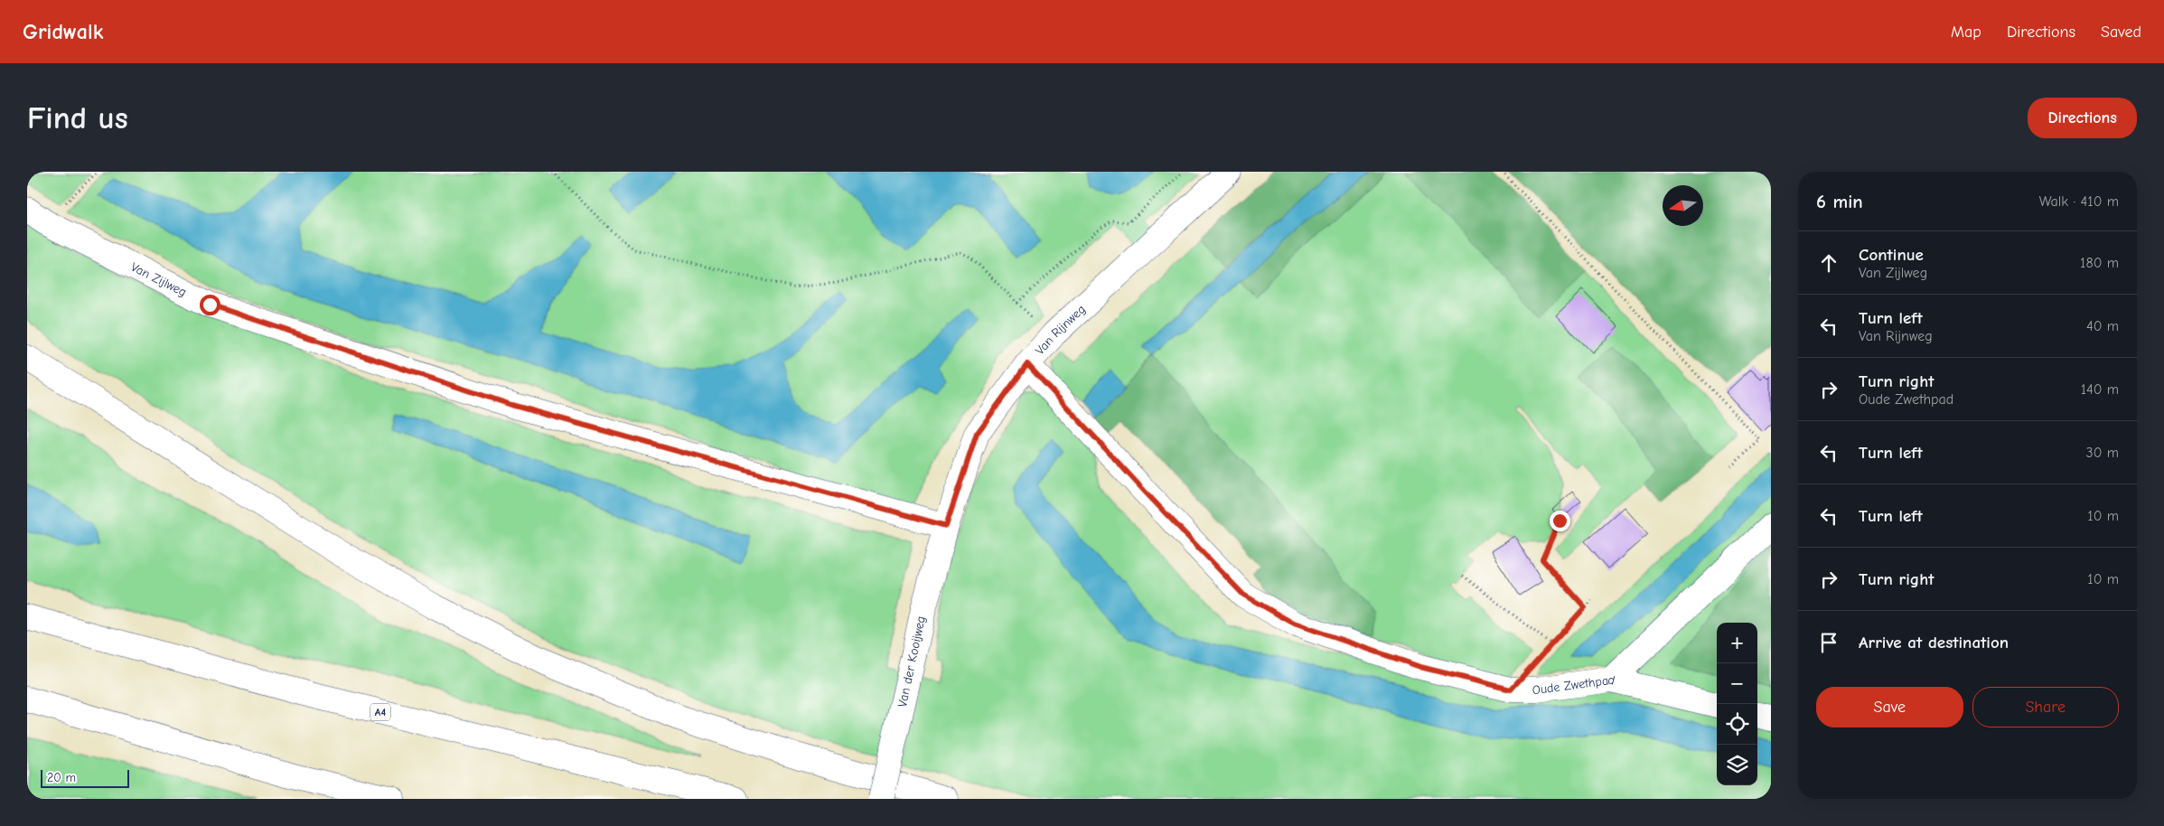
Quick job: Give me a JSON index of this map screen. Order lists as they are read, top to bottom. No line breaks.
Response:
{"streets":{"main road":["Van Zijlweg","Van Rijnweg","Van der Kooijweg","Oude Zwethpad","A4"]},"crossings":[["Van Zijlweg","Van Rijnweg"],["Van Zijlweg","Van der Kooijweg"],["Van Rijnweg","Van der Kooijweg"],["Van Rijnweg","Oude Zwethpad"]],"scale_bar":"20 m","north":"left","page":{"header":"Gridwalk","nav":["Map","Directions","Saved"],"buttons":["Directions",["Save","Share"]],"title":"Find us","heading":["6 min","Walk · 410 m"],"list":[["Continue","Van Zijlweg","180 m"],["Turn left","Van Rijnweg","40 m"],["Turn right","Oude Zwethpad","140 m"],["Turn left","30 m"],["Turn left","10 m"],["Turn right","10 m"],"Arrive at destination"],"map_buttons":["+","−"],"scale":"20 m"}}
